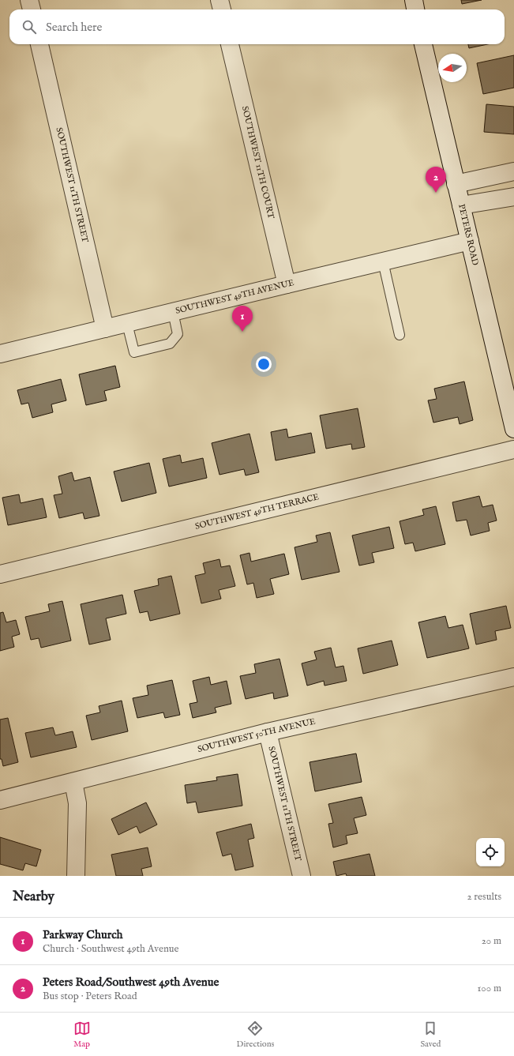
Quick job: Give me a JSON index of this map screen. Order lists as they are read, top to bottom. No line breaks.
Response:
{"streets":{"street":["SOUTHWEST 11TH COURT","SOUTHWEST 11TH STREET","PETERS ROAD","SOUTHWEST 49TH AVENUE","SOUTHWEST 49TH TERRACE","SOUTHWEST 50TH AVENUE"]},"crossings":[["SOUTHWEST 11TH COURT","SOUTHWEST 49TH AVENUE"],["SOUTHWEST 11TH STREET","SOUTHWEST 49TH AVENUE"],["SOUTHWEST 11TH STREET","SOUTHWEST 50TH AVENUE"],["PETERS ROAD","SOUTHWEST 49TH AVENUE"]],"north":"left","page":{"search":"Search here","pins":["2","1"],"heading":["Nearby","2 results"],"list":[{"mark":"1","name":"Parkway Church","note":"Church · Southwest 49th Avenue","value":"20 m"},{"mark":"2","name":"Peters Road/Southwest 49th Avenue","note":"Bus stop · Peters Road","value":"100 m"}],"nav":["Map","Directions","Saved"]}}
